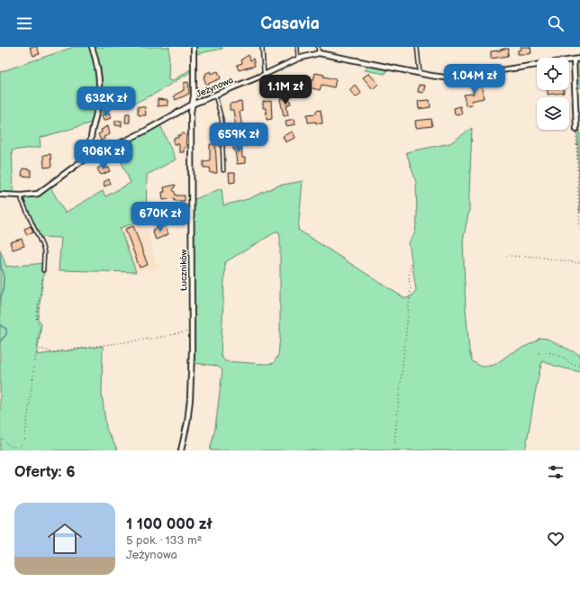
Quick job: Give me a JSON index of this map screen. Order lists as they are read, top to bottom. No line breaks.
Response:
{"streets":{"street":["Jeżynowa","Łuczników"]},"crossings":[["Jeżynowa","Łuczników"]],"page":{"header":"Casavia","price":["1.04M zł","1.1M zł","632K zł","659K zł","906K zł","670K zł"],"heading":"Oferty: 6","list":[{"name":"1 100 000 zł","note":"5 pok. · 133 m² · Jeżynowa"}]}}
